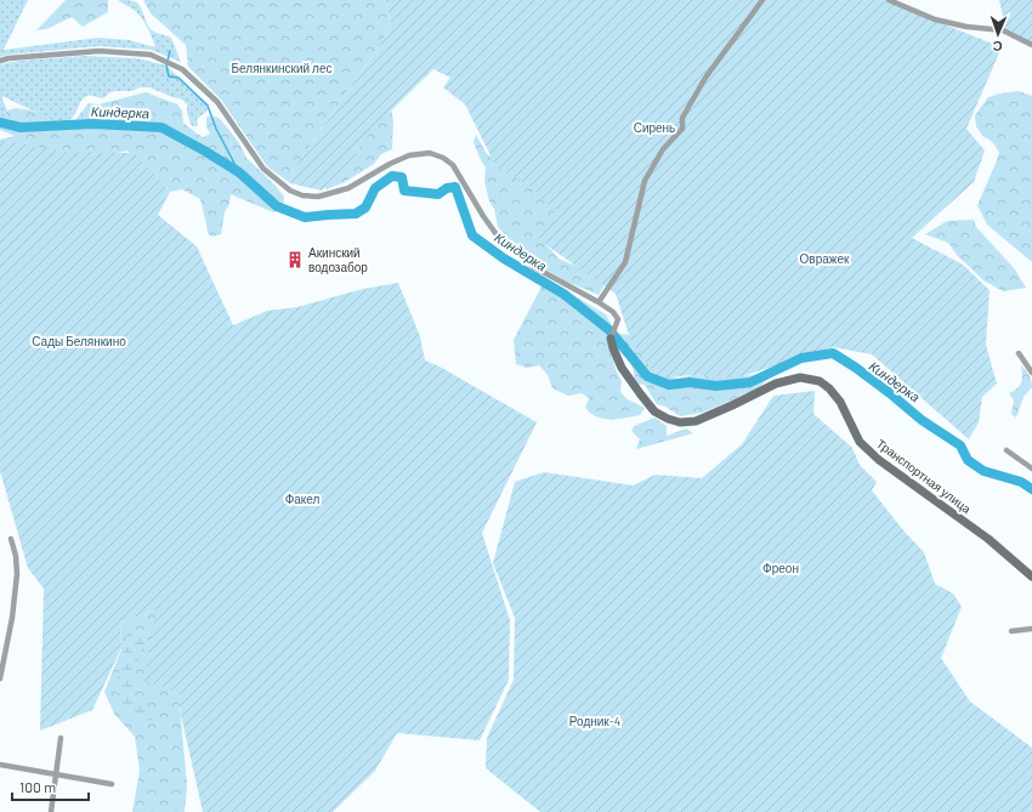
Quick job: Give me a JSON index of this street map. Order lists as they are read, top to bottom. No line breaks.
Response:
{"streets":{"street":["Транспортная улица"]},"water":["Киндерка"],"parks":["Белянкинский лес","Сирень","Овражек","Сады Белянкино","Факел","Фреон","Родник-4"],"places":{"building":["Акинский водозабор"]},"scale_bar":"100 m","north":"bottom"}
